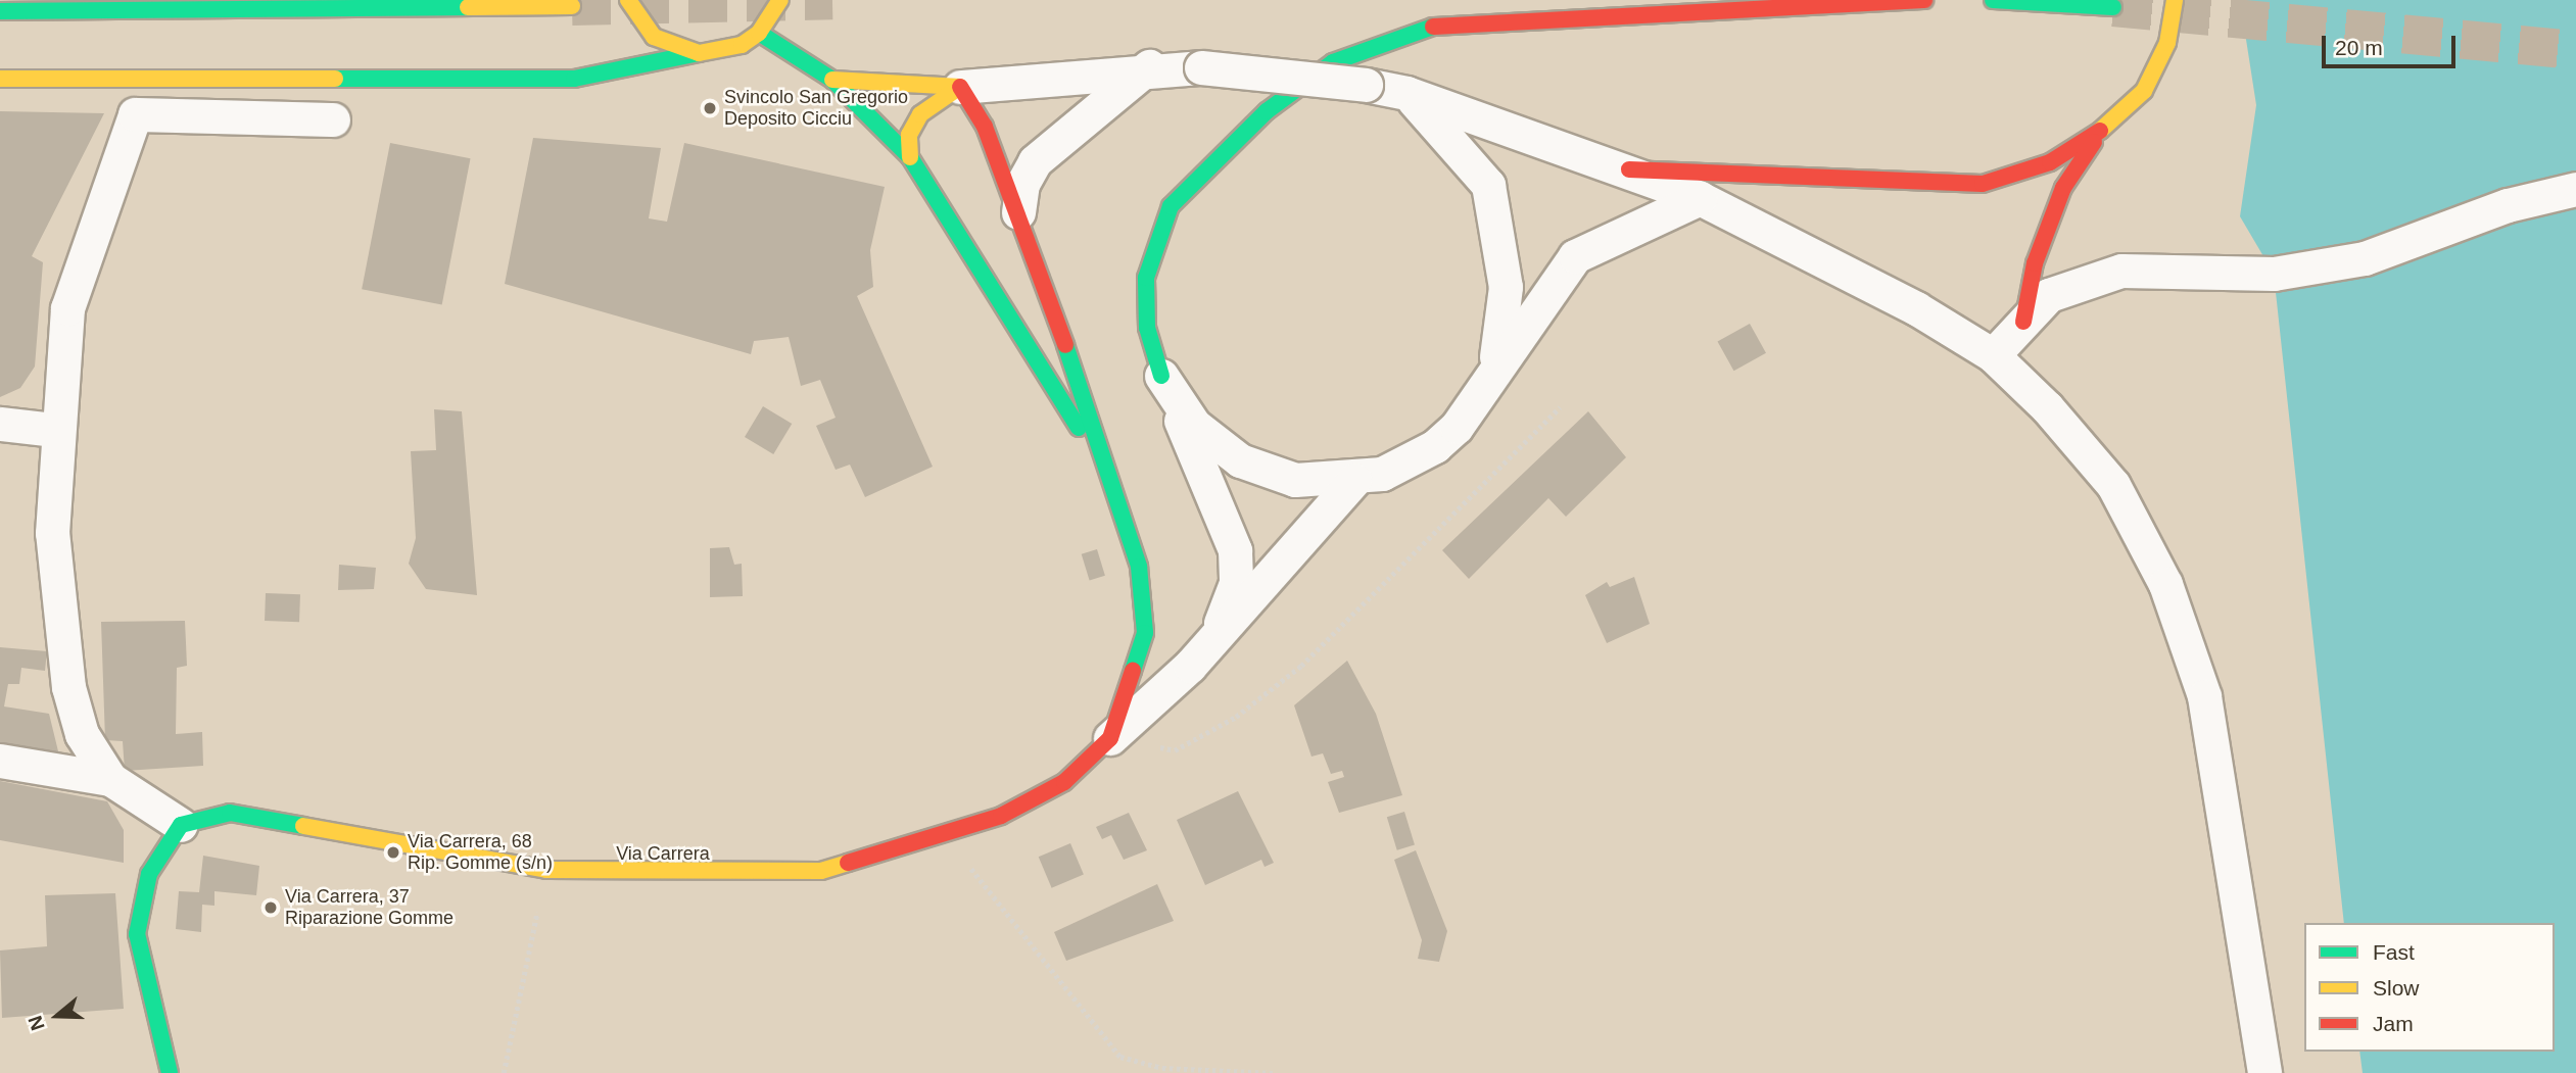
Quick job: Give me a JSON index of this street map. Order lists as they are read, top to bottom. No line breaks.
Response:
{"streets":{"main road":["Via Carrera"]},"places":["Svincolo San Gregorio Deposito Cicciu","Via Carrera, 68 Rip. Gomme (s/n)","Via Carrera, 37 Riparazione Gomme"],"legend":["Fast","Slow","Jam"],"scale_bar":"20 m","north":"left"}
